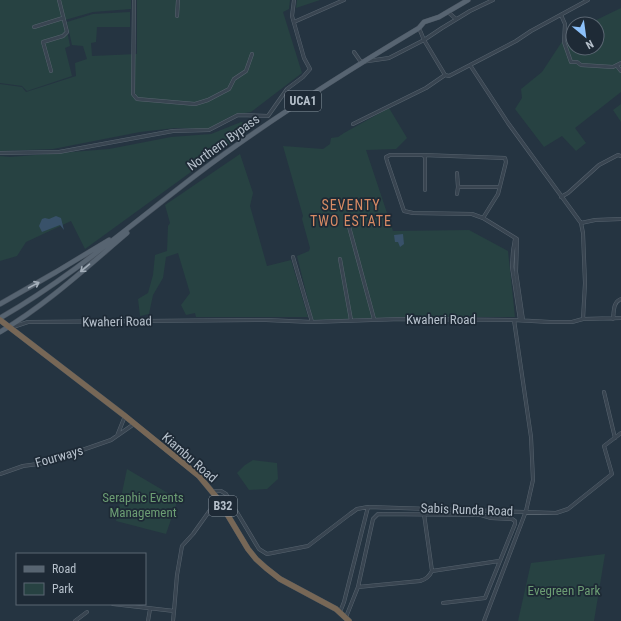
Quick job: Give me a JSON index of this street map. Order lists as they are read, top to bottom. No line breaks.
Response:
{"streets":{"highway":["Kiambu Road","B32"],"main road":["UCA1","Northern Bypass"],"street":["Kwaheri Road","Fourways","Sabis Runda Road"]},"crossings":[["Northern Bypass","Kiambu Road"],["Kwaheri Road","Kiambu Road"],["Fourways","Kiambu Road"]],"districts":["SEVENTY TWO ESTATE"],"parks":["Seraphic Events Management","Evegreen Park"],"legend":["Road","Park"],"north":"bottom right"}
